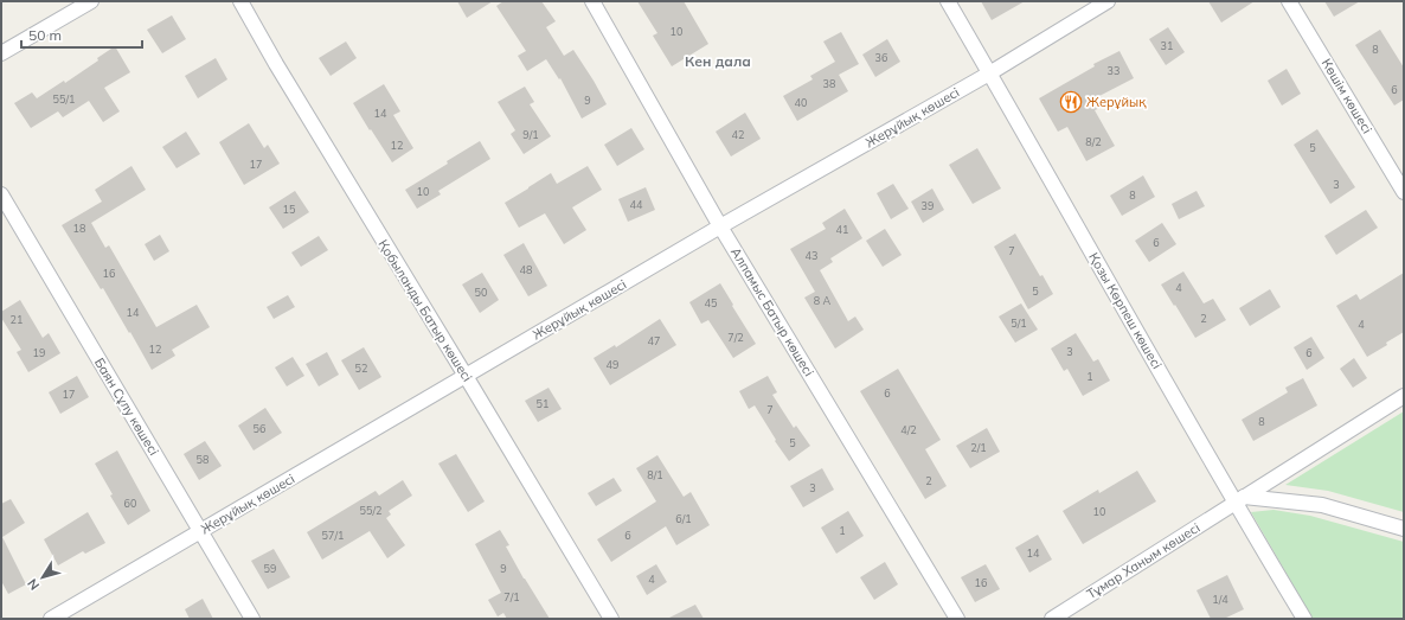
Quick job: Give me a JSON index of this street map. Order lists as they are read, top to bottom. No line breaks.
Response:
{"streets":{"street":["Көшім көшесі","Жерұйық көшесі","Қобыланды Батыр көшесі","Қозы Көрпеш көшесі","Алпамыс Батыр көшесі","Баян Сұлу көшесі","Тұмар Ханым көшесі"]},"crossings":[["Жерұйық көшесі","Қобыланды Батыр көшесі"],["Жерұйық көшесі","Қозы Көрпеш көшесі"],["Жерұйық көшесі","Алпамыс Батыр көшесі"],["Жерұйық көшесі","Баян Сұлу көшесі"],["Қозы Көрпеш көшесі","Тұмар Ханым көшесі"]],"districts":["Кен дала"],"places":{"restaurant":["Жерұйық"]},"house_numbers":["10","31","8","36","33","38","6","55/1","9","40","14","9/1","42","8/2","12","5","17","3","10","8","44","39","15","18","41","6","7","43","48","16","4","5","50","8 А","45","14","2","21","5/1","4","7/2","47","12","3","19","6","49","52","1","6","17","51","7","8","56","4/2","5","2/1","58","8/1","2","3","60","55/2","10","6/1","1","57/1","6","14","59","9","4","16","7/1","1/4"],"scale_bar":"50 m","north":"bottom left"}
